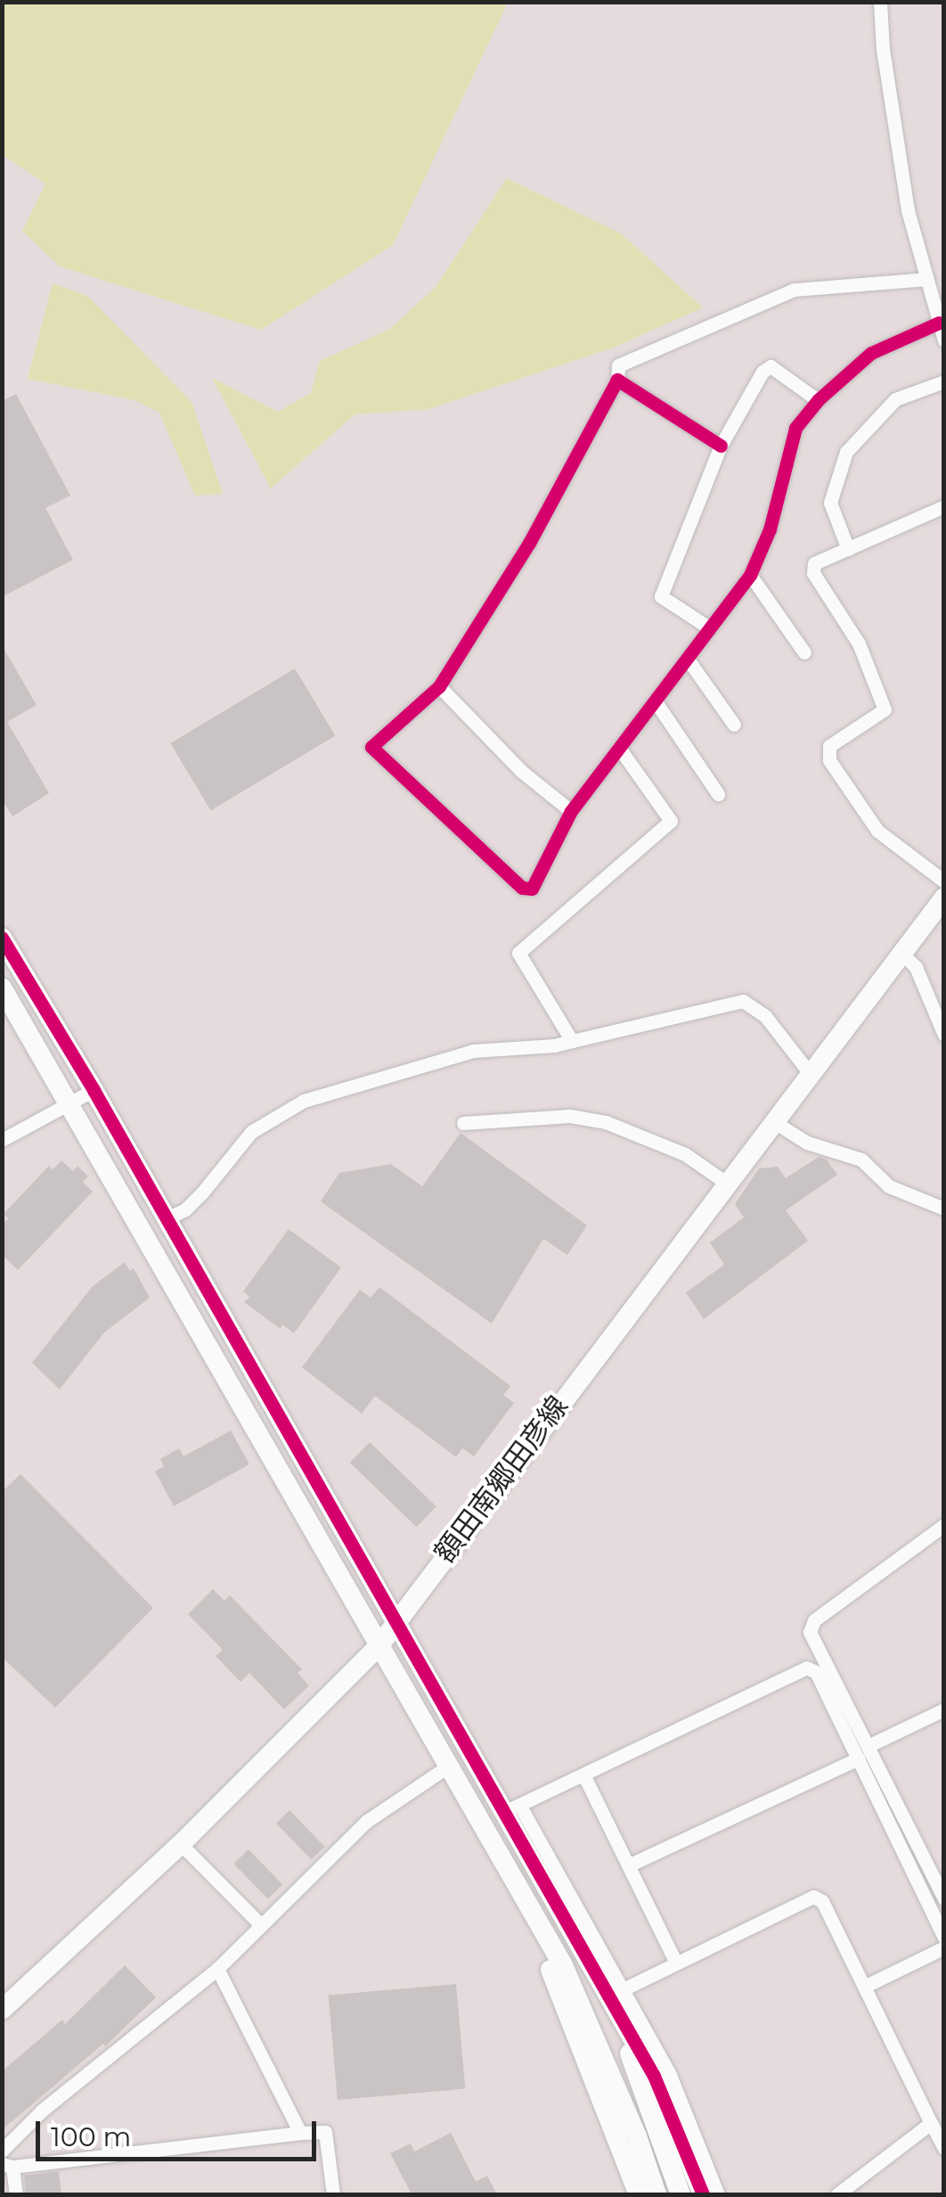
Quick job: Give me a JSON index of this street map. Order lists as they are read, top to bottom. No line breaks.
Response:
{"streets":{"street":["額田南郷田彦線"]},"scale_bar":"100 m"}
